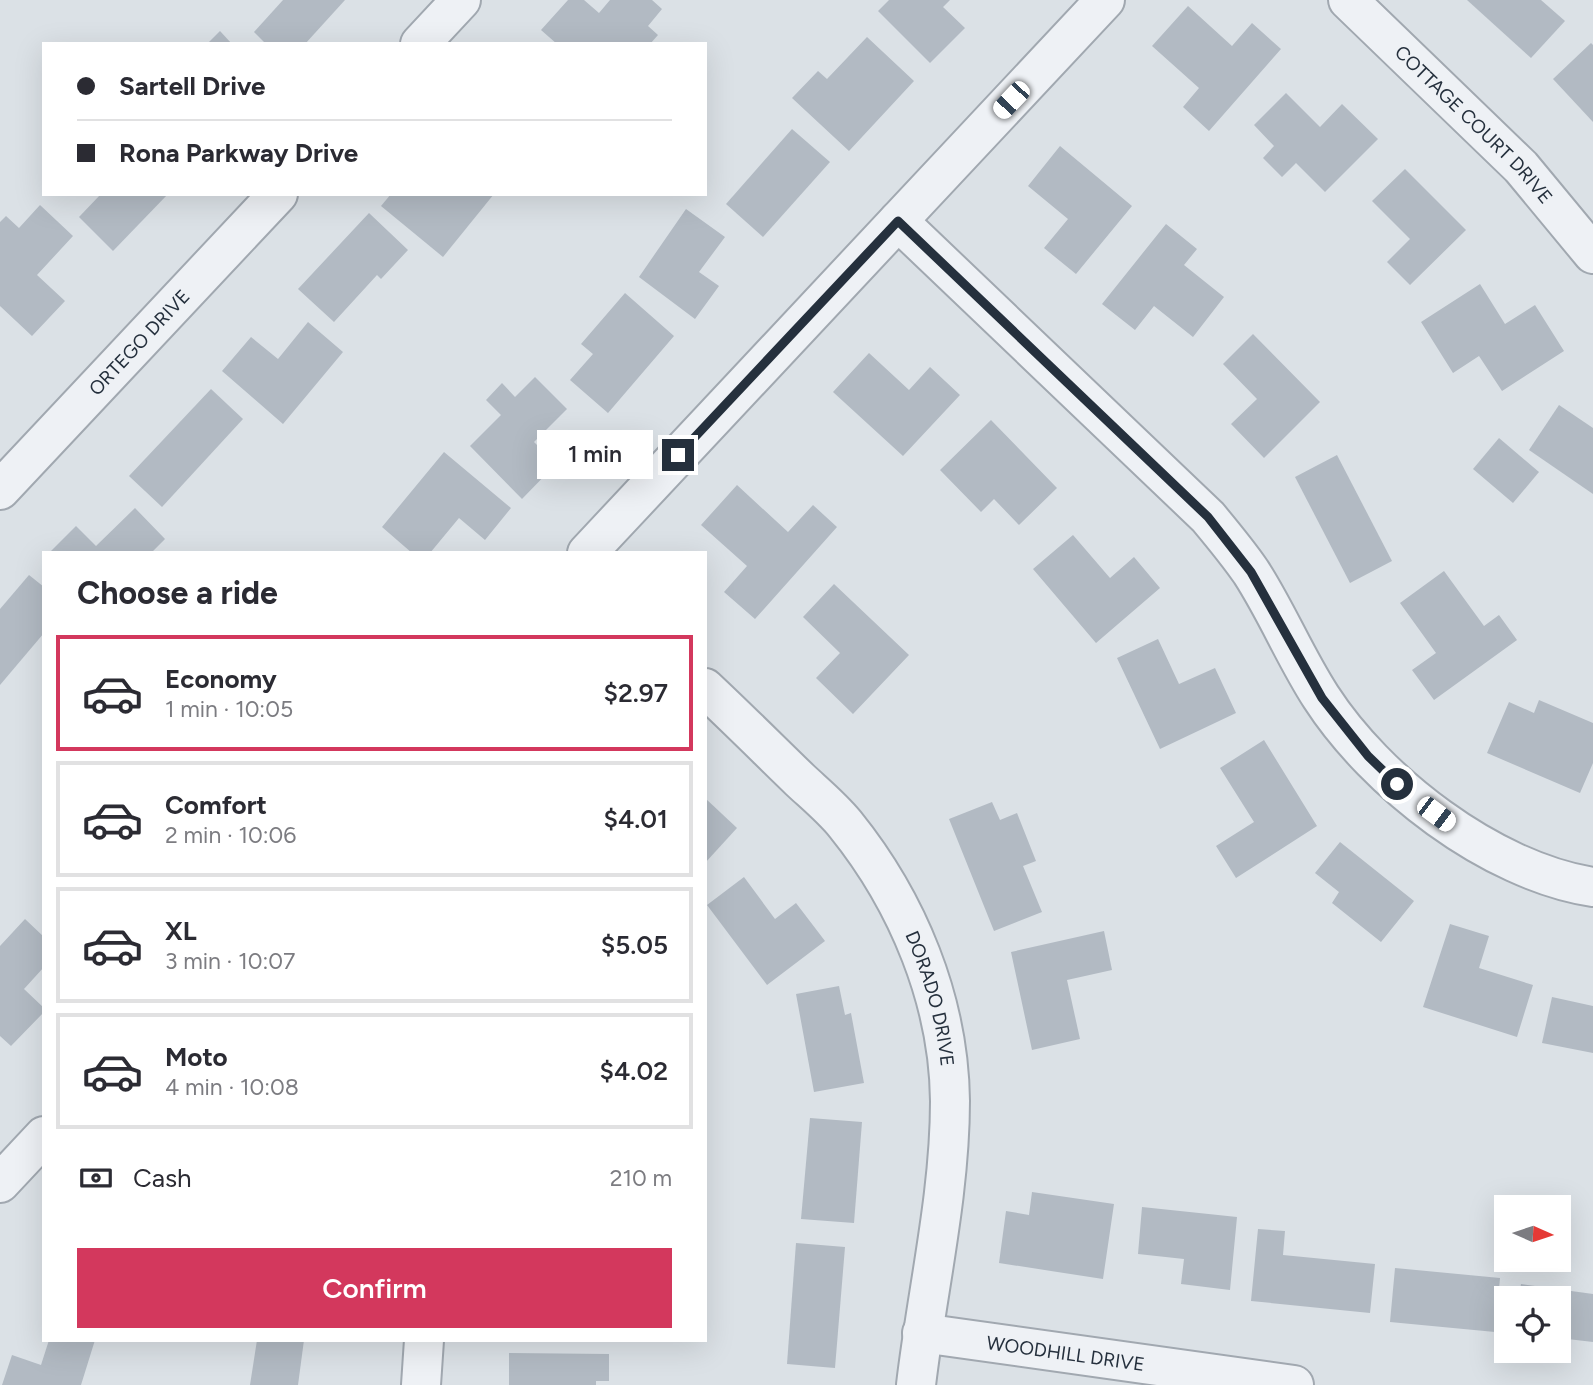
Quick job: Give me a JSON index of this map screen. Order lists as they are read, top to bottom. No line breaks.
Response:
{"streets":{"street":["COTTAGE COURT DRIVE","ORTEGO DRIVE","DORADO DRIVE","WOODHILL DRIVE"]},"crossings":[["DORADO DRIVE","WOODHILL DRIVE"]],"north":"right","page":{"banner":["Sartell Drive","Rona Parkway Drive"],"bubble":"1 min","heading":"Choose a ride","list":[{"name":"Economy","note":"1 min · 10:05","value":"$2.97"},{"name":"Comfort","note":"2 min · 10:06","value":"$4.01"},{"name":"XL","note":"3 min · 10:07","value":"$5.05"},{"name":"Moto","note":"4 min · 10:08","value":"$4.02"}],"pay":["Cash","210 m"],"buttons":"Confirm"}}
